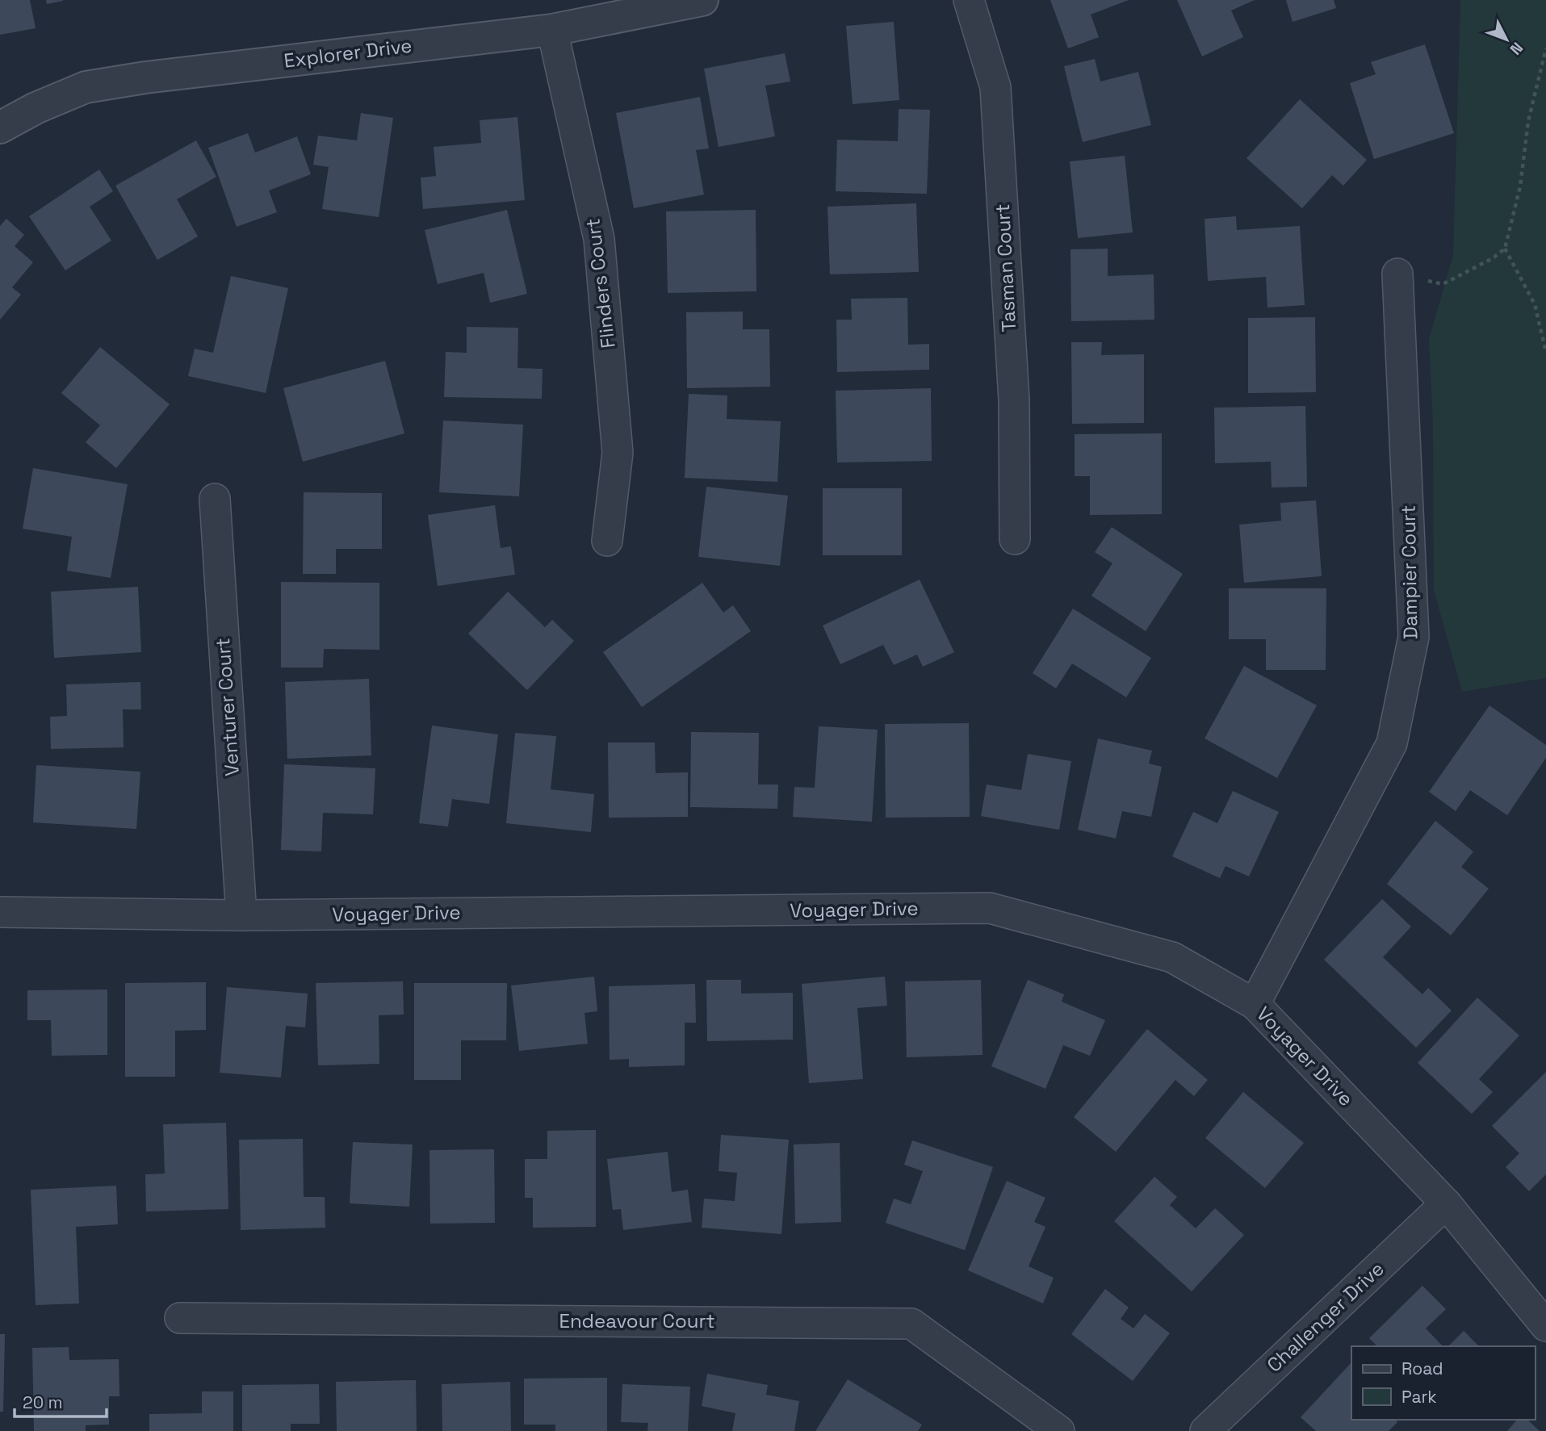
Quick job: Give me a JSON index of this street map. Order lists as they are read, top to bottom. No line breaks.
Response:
{"streets":{"street":["Explorer Drive","Tasman Court","Flinders Court","Dampier Court","Venturer Court","Voyager Drive","Challenger Drive","Endeavour Court"]},"crossings":[["Explorer Drive","Flinders Court"],["Dampier Court","Voyager Drive"],["Venturer Court","Voyager Drive"],["Voyager Drive","Challenger Drive"]],"legend":["Road","Park"],"scale_bar":"20 m","north":"bottom right"}
